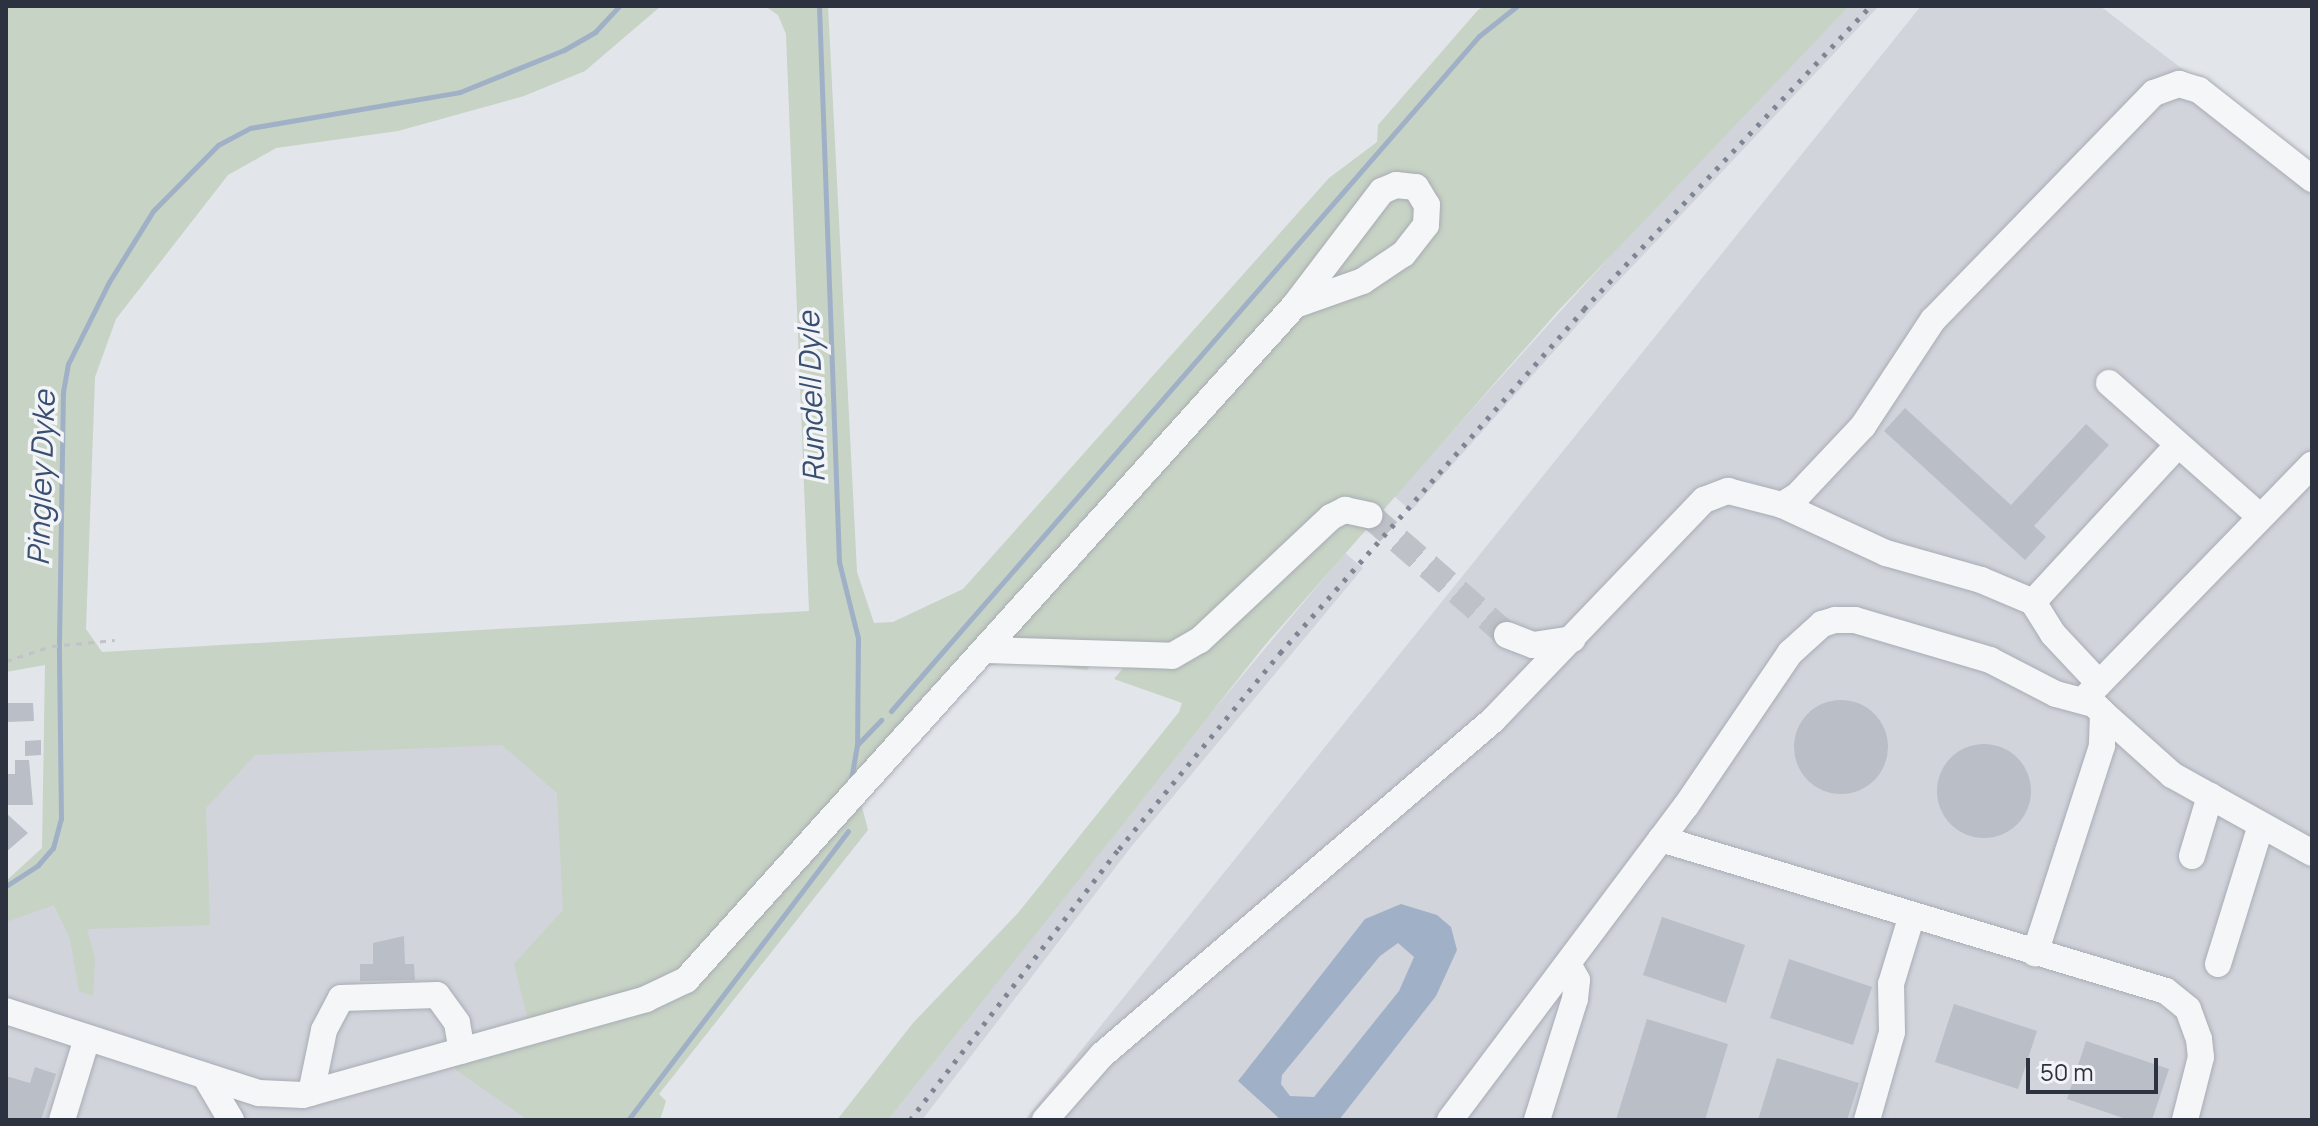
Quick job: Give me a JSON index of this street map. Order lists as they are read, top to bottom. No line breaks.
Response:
{"water":["Rundell Dyle","Pingley Dyke"],"scale_bar":"50 m"}
